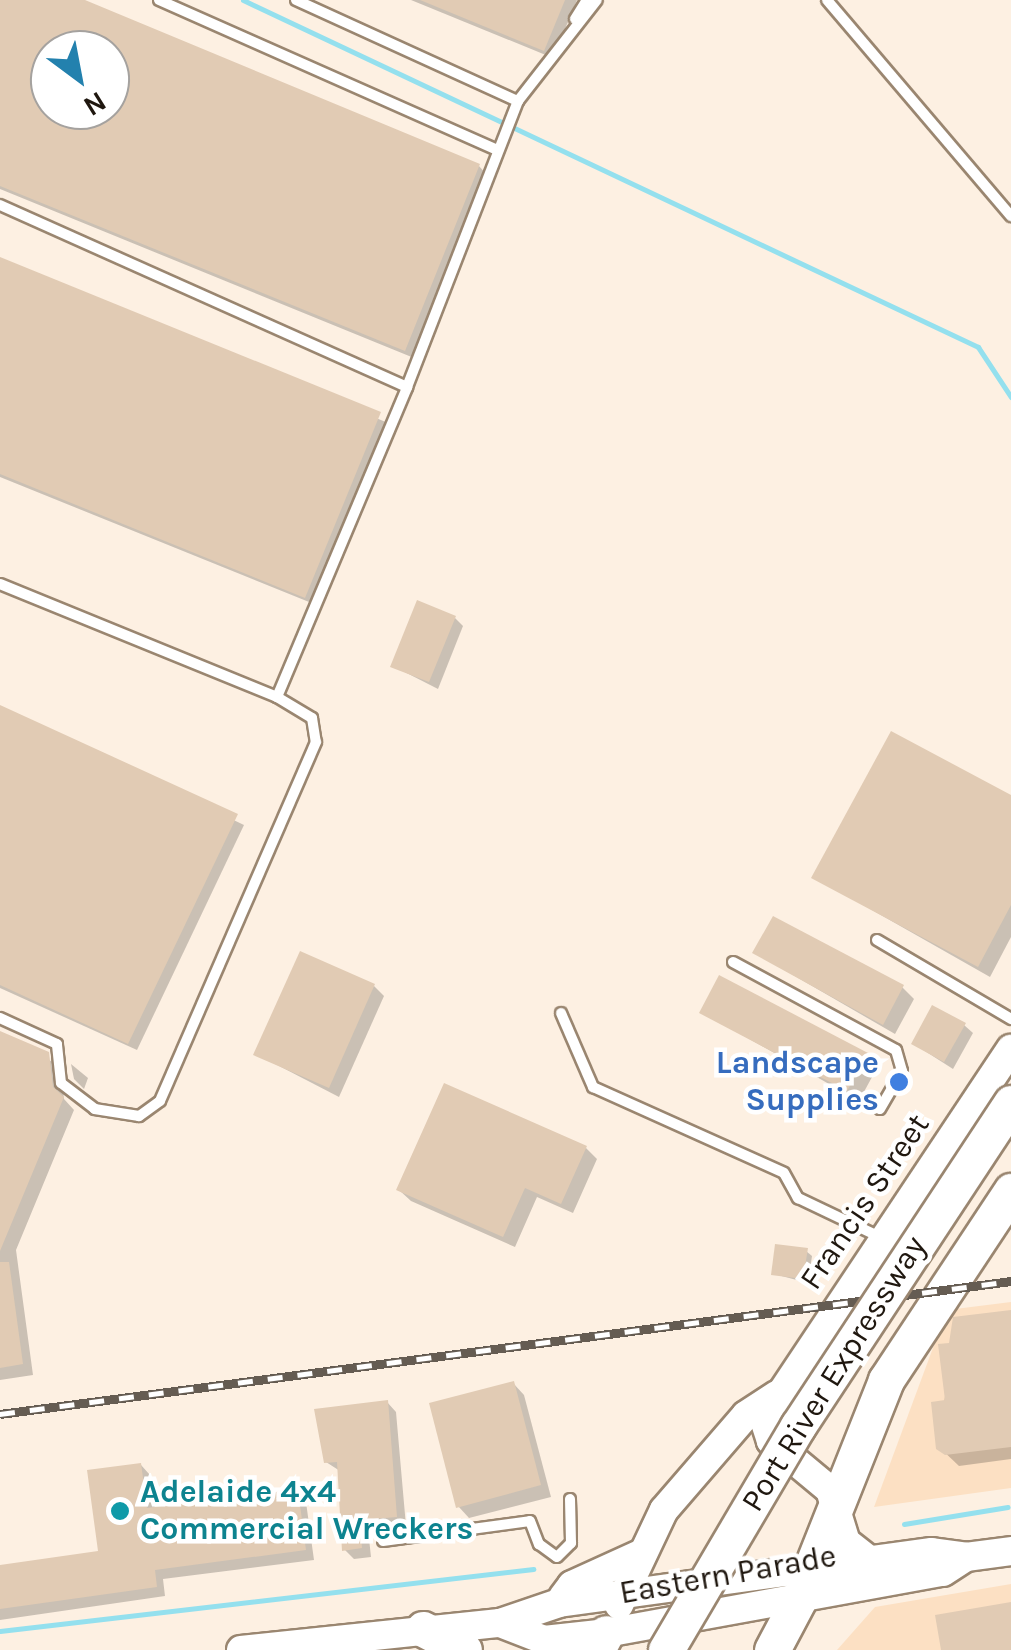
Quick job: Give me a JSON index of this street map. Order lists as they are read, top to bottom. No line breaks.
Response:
{"streets":{"highway":["Port River Expressway"],"main road":["Francis Street","Eastern Parade"]},"places":["Landscape Supplies","Adelaide 4x4 Commercial Wreckers"],"north":"bottom right"}
